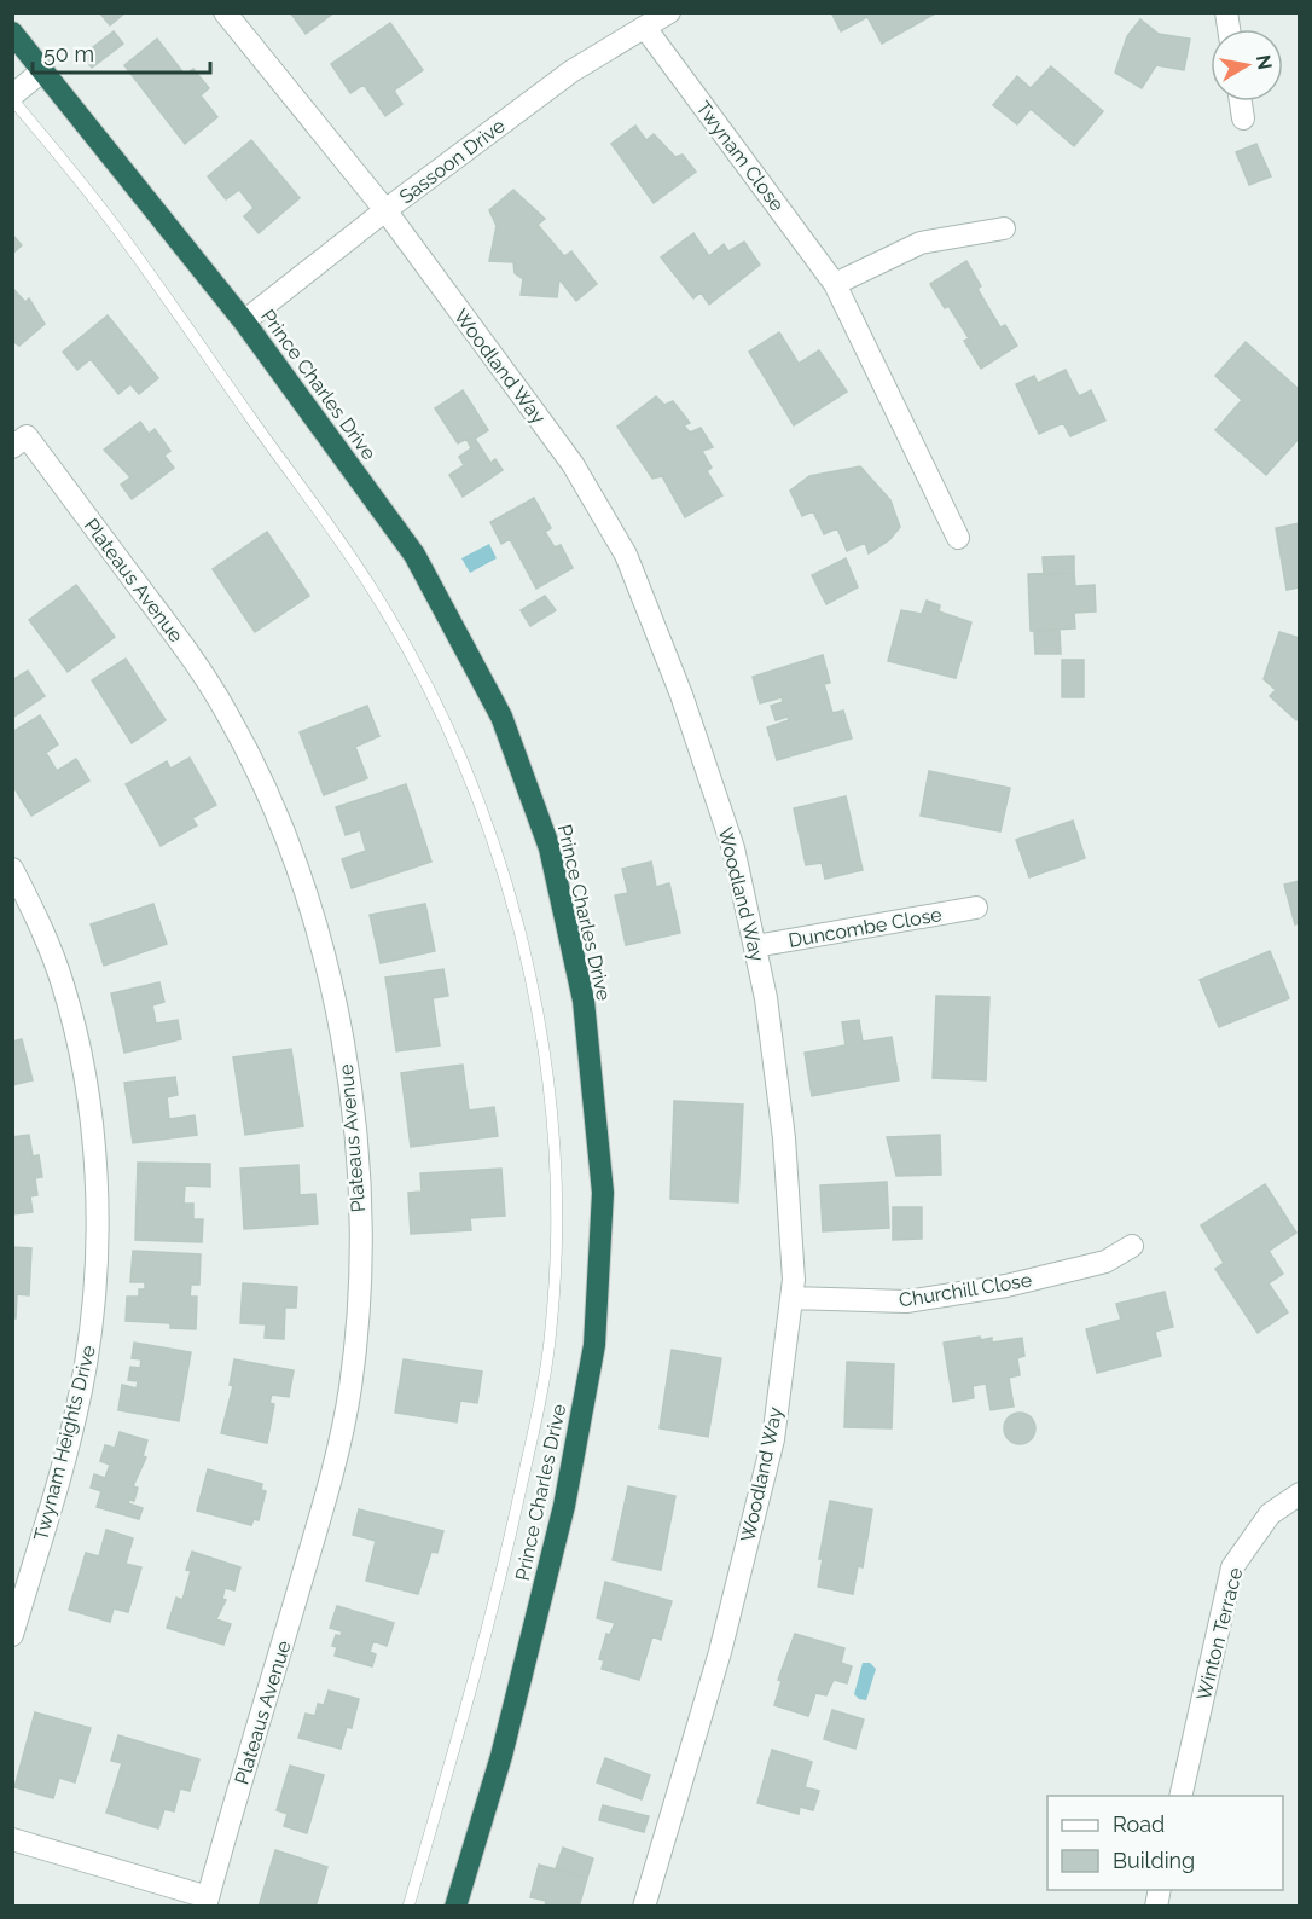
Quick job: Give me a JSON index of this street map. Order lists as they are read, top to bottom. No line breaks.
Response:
{"streets":{"highway":["Prince Charles Drive"],"street":["Twynam Close","Sassoon Drive","Woodland Way","Plateaus Avenue","Duncombe Close","Churchill Close","Twynam Heights Drive","Winton Terrace"]},"crossings":[["Twynam Close","Sassoon Drive"],["Sassoon Drive","Woodland Way"],["Sassoon Drive","Prince Charles Drive"],["Woodland Way","Duncombe Close"],["Woodland Way","Churchill Close"]],"legend":["Road","Building"],"scale_bar":"50 m","north":"right"}
